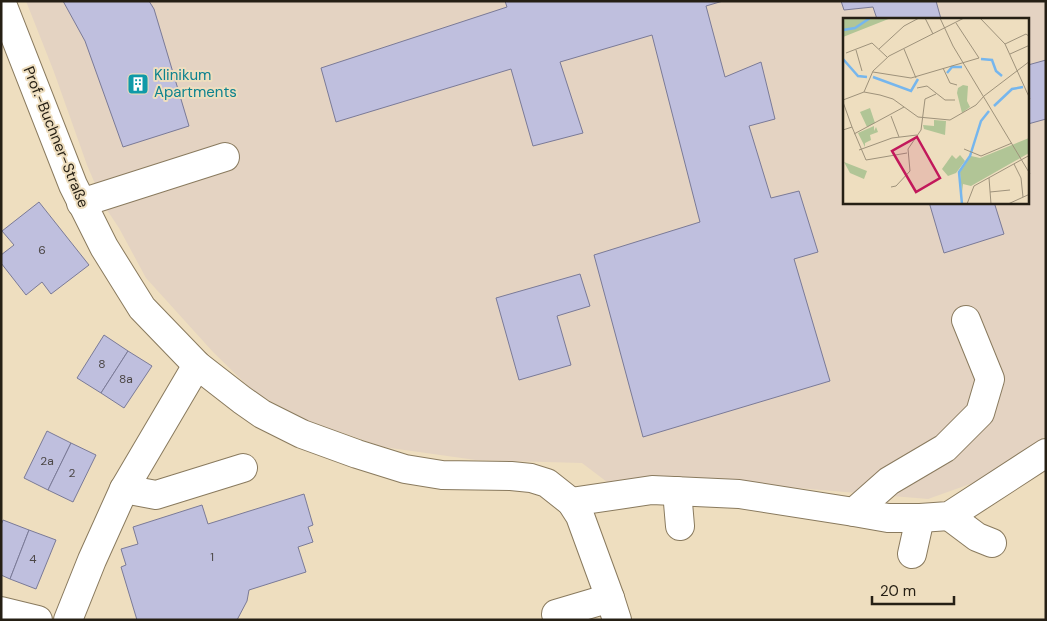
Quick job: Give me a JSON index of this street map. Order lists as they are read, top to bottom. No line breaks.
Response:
{"streets":{"street":["Prof.-Buchner-Straße"]},"places":{"building":["Klinikum Apartments"]},"house_numbers":["6","8","8a","2a","2","1","4"],"scale_bar":"20 m"}
